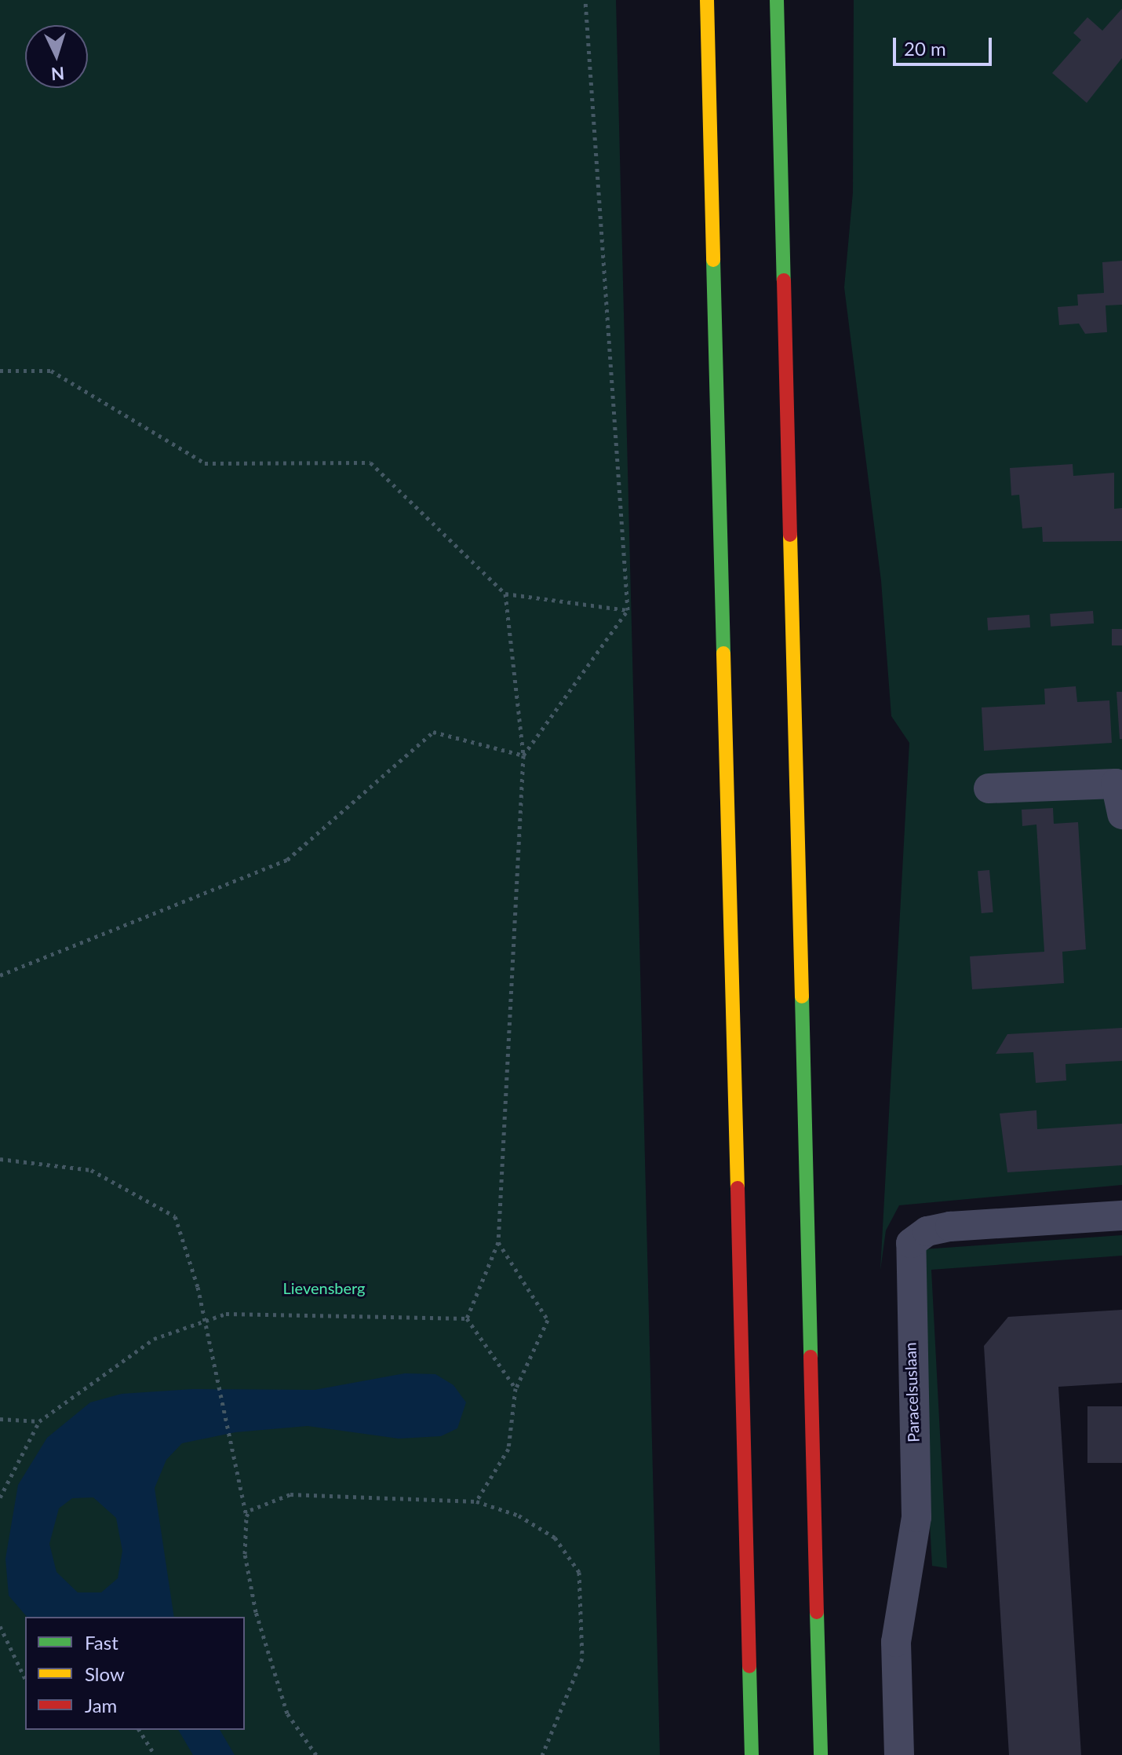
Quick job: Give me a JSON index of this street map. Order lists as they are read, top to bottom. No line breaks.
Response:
{"streets":{"street":["Paracelsuslaan"]},"parks":["Lievensberg"],"legend":["Fast","Slow","Jam"],"scale_bar":"20 m","north":"bottom"}
